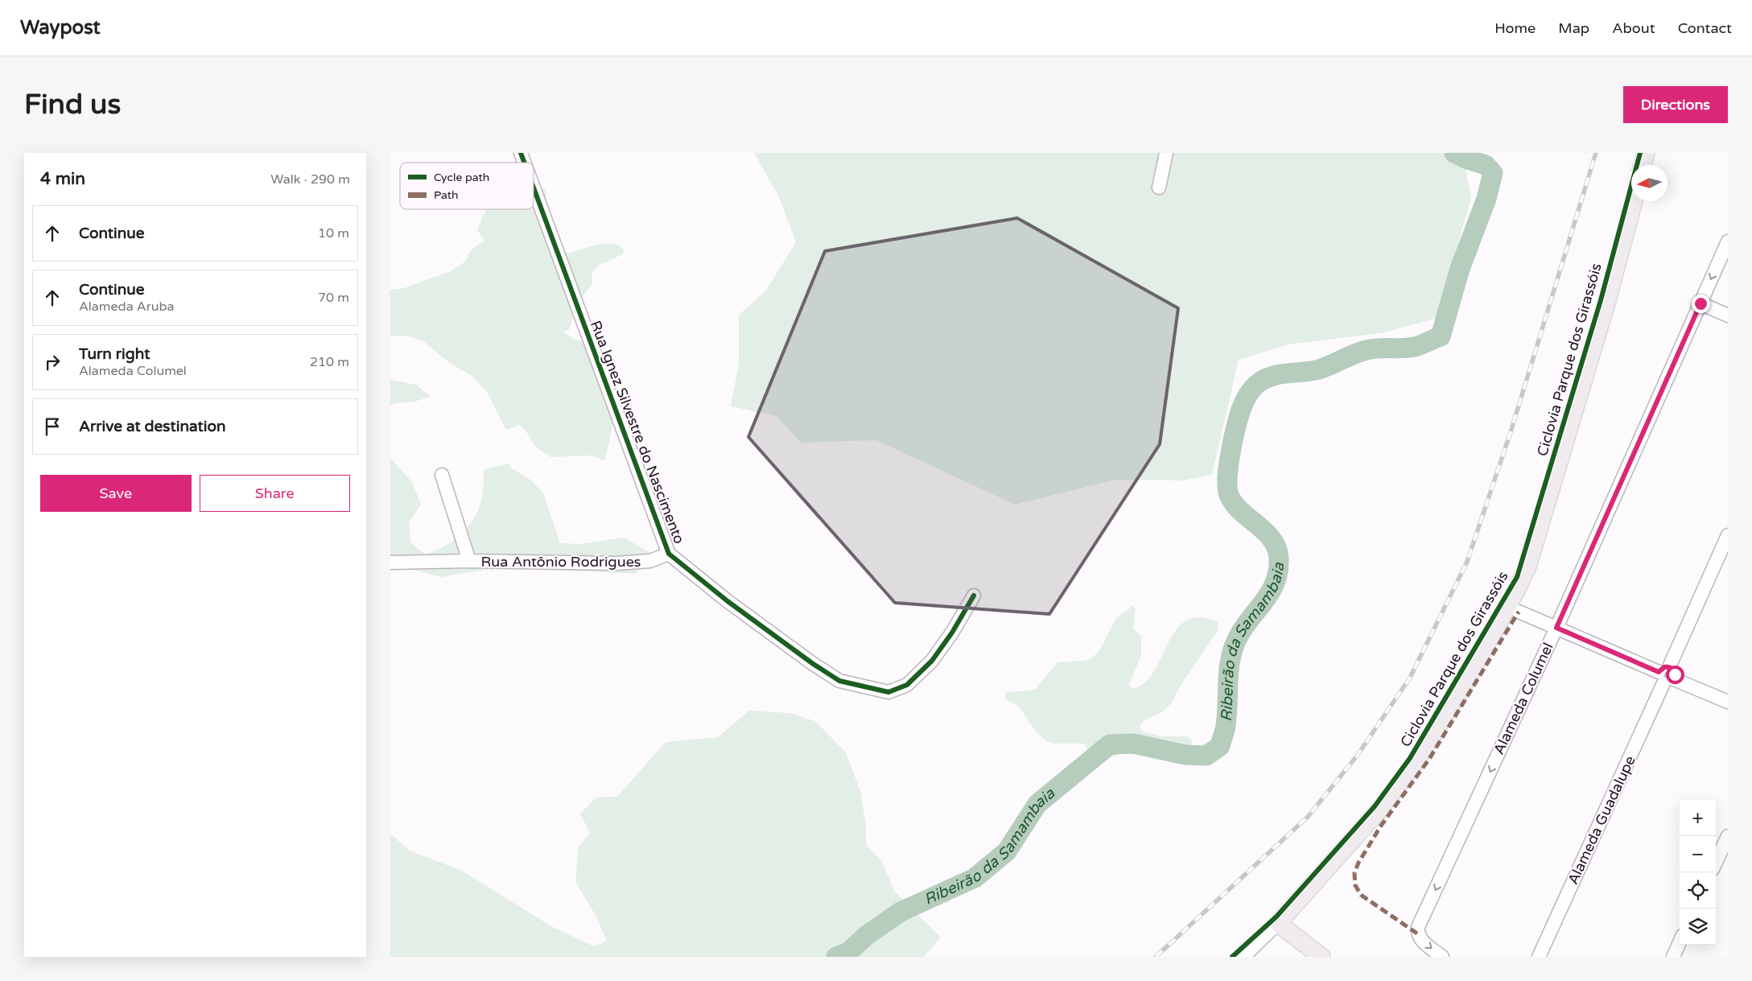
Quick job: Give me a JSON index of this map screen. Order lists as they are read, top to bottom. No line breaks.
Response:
{"streets":{"street":["Rua Ignez Silvestre do Nascimento","Rua Antônio Rodrigues","Alameda Columel","Alameda Guadalupe"],"cycle path":["Ciclovia Parque dos Girassóis"]},"crossings":[["Rua Ignez Silvestre do Nascimento","Rua Antônio Rodrigues"]],"one_way":["Alameda Columel"],"water":["Ribeirão da Samambaia"],"legend":["Cycle path","Path"],"north":"left","page":{"header":"Waypost","nav":["Home","Map","About","Contact"],"buttons":["Directions",["Save","Share"]],"title":"Find us","heading":["4 min","Walk · 290 m"],"list":[["Continue","10 m"],["Continue","Alameda Aruba","70 m"],["Turn right","Alameda Columel","210 m"],"Arrive at destination"],"map_buttons":["+","−"]}}
